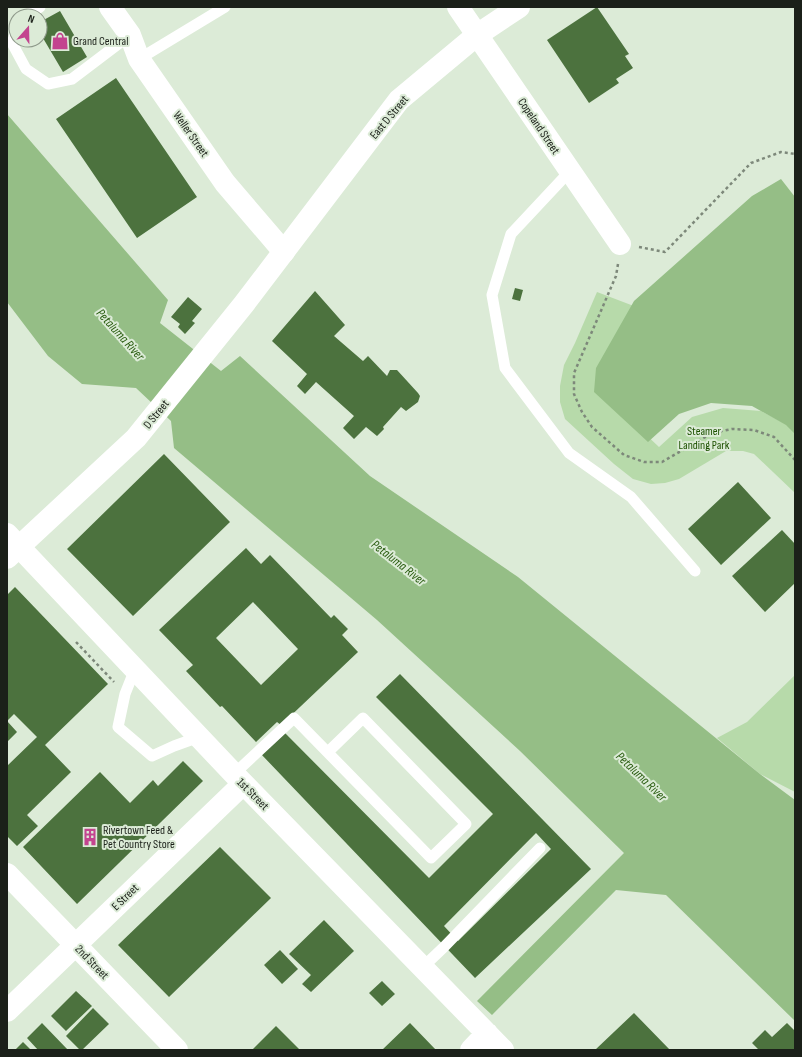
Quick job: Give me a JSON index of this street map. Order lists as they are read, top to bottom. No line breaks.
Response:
{"streets":{"street":["East D Street","Copeland Street","Weller Street","D Street","1st Street","E Street","2nd Street"]},"crossings":[["East D Street","Copeland Street"],["East D Street","Weller Street"],["East D Street","D Street"],["Weller Street","D Street"],["D Street","1st Street"],["1st Street","E Street"],["E Street","2nd Street"]],"water":["Petaluma River"],"parks":["Steamer Landing Park"],"places":{"shop":["Grand Central"],"building":["Rivertown Feed & Pet Country Store"]},"north":"top"}
